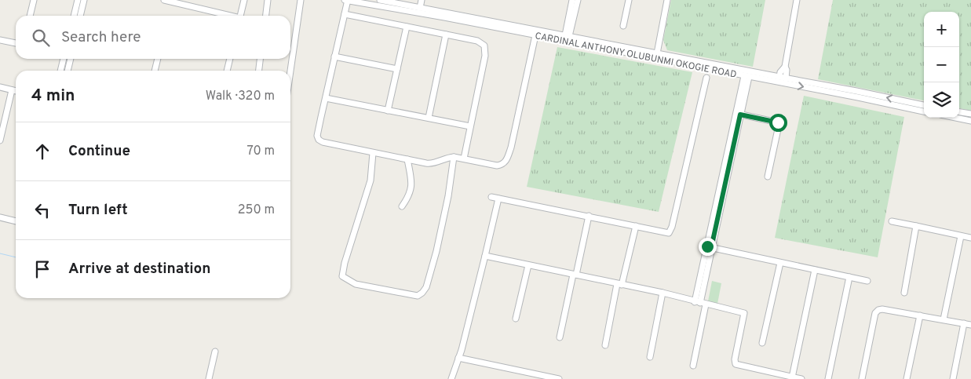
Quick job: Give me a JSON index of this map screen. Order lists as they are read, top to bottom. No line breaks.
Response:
{"streets":{"street":["CARDINAL ANTHONY OLUBUNMI OKOGIE ROAD"]},"page":{"map_buttons":["+","−"],"search":"Search here","heading":["4 min","Walk · 320 m"],"list":[["Continue","70 m"],["Turn left","250 m"],"Arrive at destination"]}}
